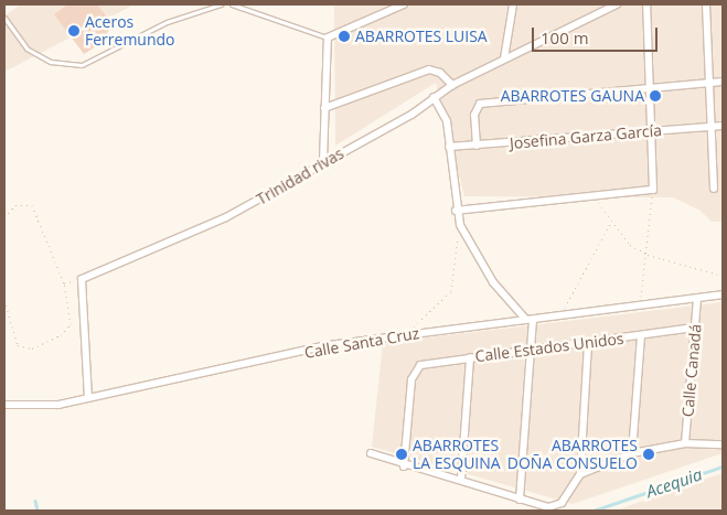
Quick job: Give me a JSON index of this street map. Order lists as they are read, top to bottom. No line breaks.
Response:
{"streets":{"street":["Josefina Garza García","Trinidad rivas","Calle Santa Cruz","Calle Estados Unidos","Calle Canadá"]},"crossings":[["Calle Santa Cruz","Calle Canadá"],["Calle Estados Unidos","Calle Canadá"]],"water":["Acequia"],"places":["Aceros Ferremundo","ABARROTES LUISA","ABARROTES GAUNA","ABARROTES LA ESQUINA","ABARROTES DOÑA CONSUELO"],"scale_bar":"100 m"}
